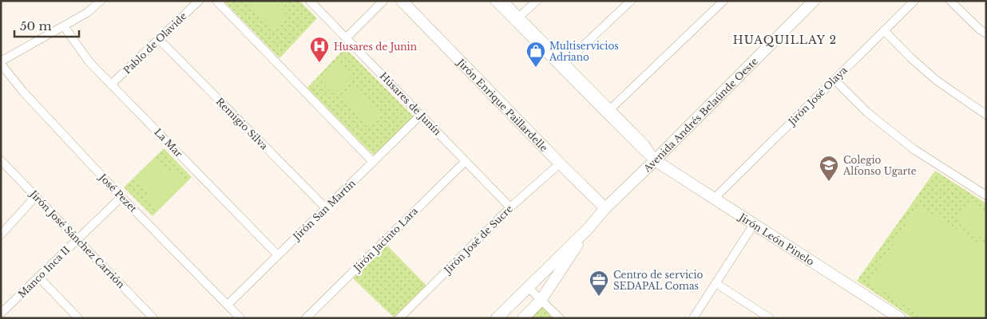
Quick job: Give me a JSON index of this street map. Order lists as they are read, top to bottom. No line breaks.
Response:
{"streets":{"street":["Pablo de Olavide","Jirón José Olaya","Húsares de Junín","Jirón Enrique Paillardelle","Avenida Andrés Belaúnde Oeste","Remigio Silva","La Mar","José Pezet","Jirón San Martín","Jirón José Sánchez Carrión","Jirón Jacinto Lara","Jirón José de Sucre","Jirón León Pinelo","Manco Inca II"]},"crossings":[["Pablo de Olavide","Remigio Silva"],["Pablo de Olavide","La Mar"],["Jirón José Olaya","Jirón León Pinelo"],["Húsares de Junín","Jirón San Martín"],["Húsares de Junín","Jirón Jacinto Lara"],["Húsares de Junín","Jirón José de Sucre"],["Jirón Enrique Paillardelle","Avenida Andrés Belaúnde Oeste"],["Jirón Enrique Paillardelle","Jirón José de Sucre"],["Avenida Andrés Belaúnde Oeste","Jirón León Pinelo"],["Remigio Silva","Jirón San Martín"],["La Mar","Jirón San Martín"],["José Pezet","Jirón San Martín"],["José Pezet","Manco Inca II"],["Jirón José Sánchez Carrión","Manco Inca II"]],"districts":["HUAQUILLAY 2"],"places":{"hospital":["Husares de Junin"],"shop":["Multiservicios Adriano"],"school or university":["Colegio Alfonso Ugarte"],"office":["Centro de servicio SEDAPAL Comas"]},"scale_bar":"50 m"}
